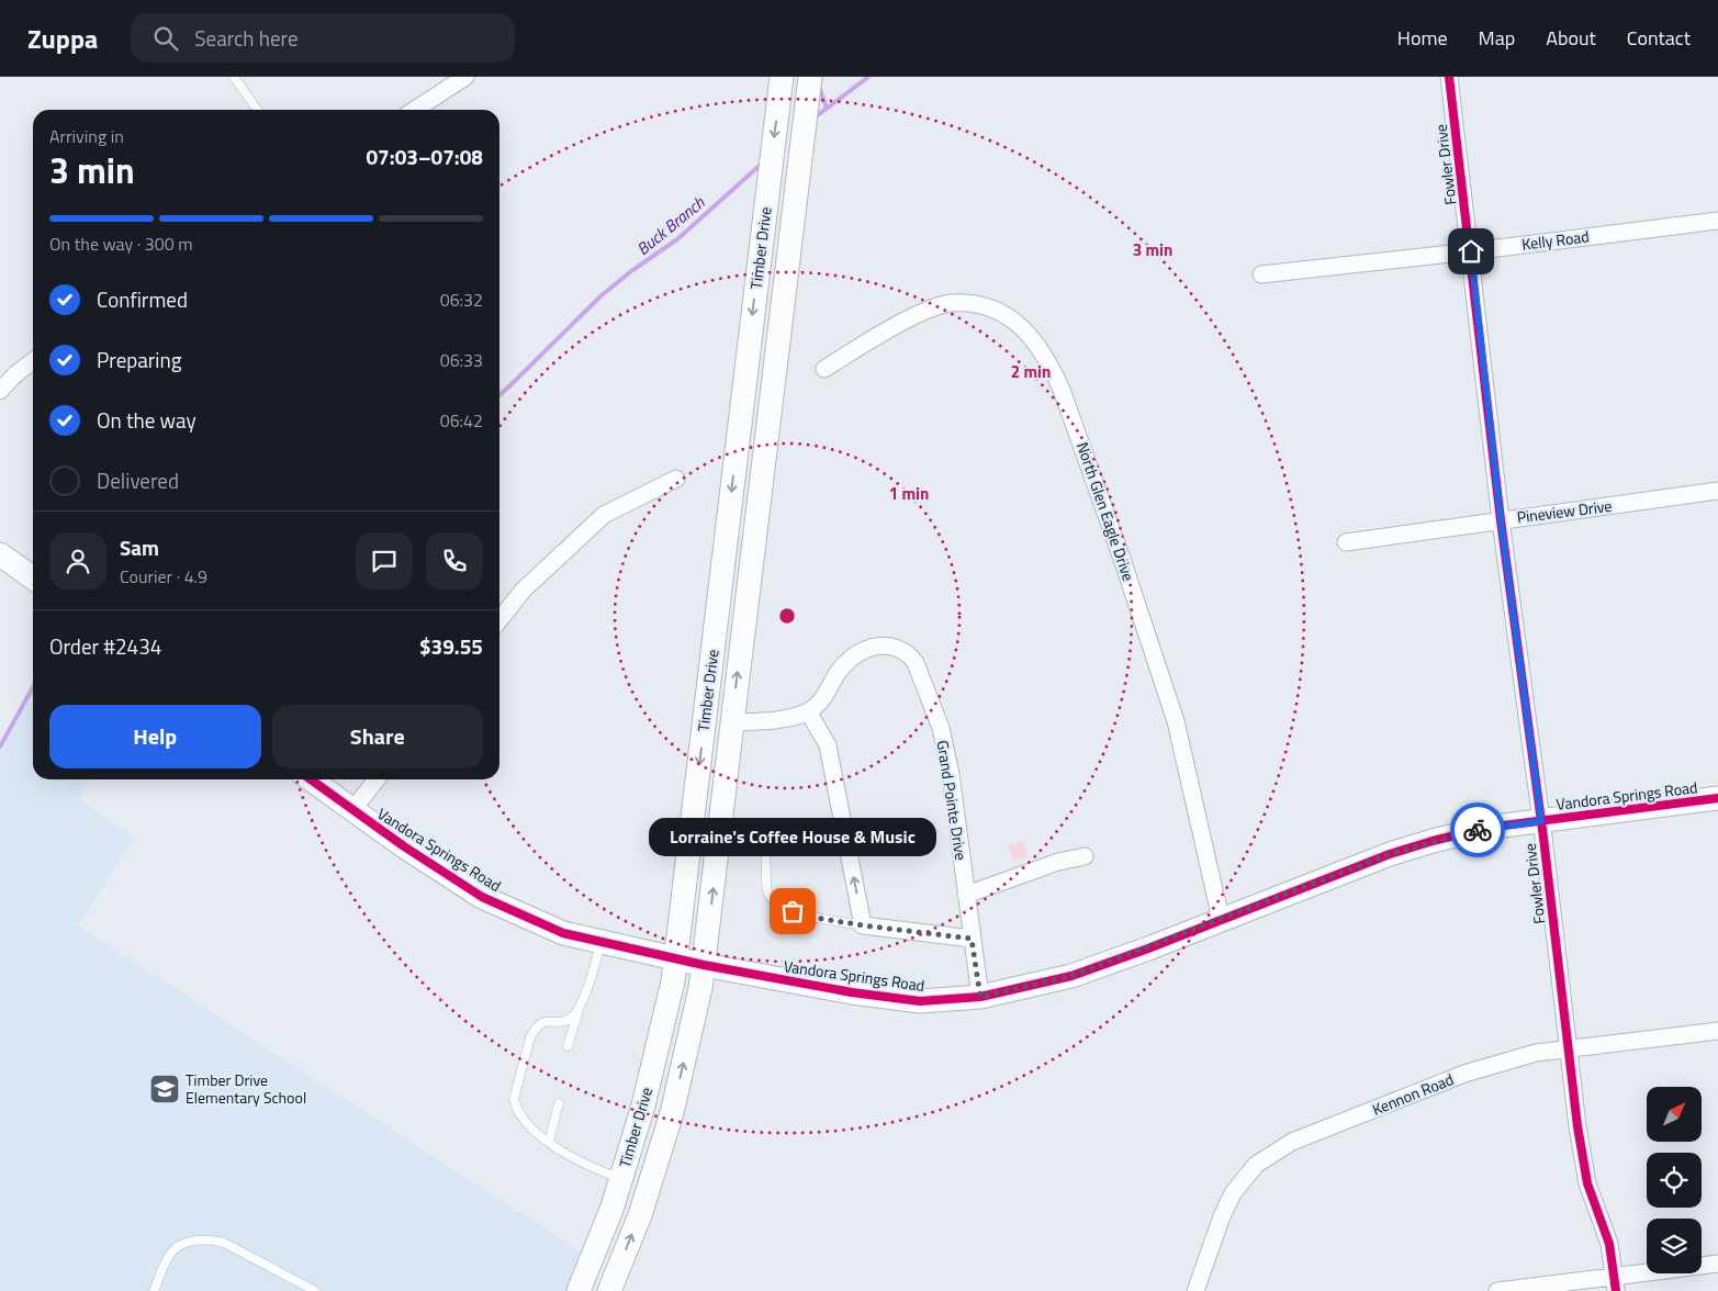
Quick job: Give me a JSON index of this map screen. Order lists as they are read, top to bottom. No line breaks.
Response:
{"streets":{"main road":["Timber Drive","Vandora Springs Road"],"street":["Fowler Drive","Kelly Road","North Glen Eagle Drive","Pineview Drive","Grand Pointe Drive","Kennon Road"]},"crossings":[["Fowler Drive","Kelly Road"],["Fowler Drive","Pineview Drive"],["Fowler Drive","Vandora Springs Road"],["Fowler Drive","Kennon Road"],["Timber Drive","Vandora Springs Road"],["North Glen Eagle Drive","Vandora Springs Road"],["Vandora Springs Road","Grand Pointe Drive"]],"water":["Buck Branch"],"places":{"other":["Lorraine's Coffee House & Music"],"school or university":["Timber Drive Elementary School"]},"north":"top right","page":{"header":"Zuppa","search":"Search here","nav":["Home","Map","About","Contact"],"heading":["3 min","Arriving in","07:03–07:08"],"panel":["Sam","Courier · 4.9","Order #2434","$39.55"],"bar":"On the way · 300 m","list":[["Confirmed","06:32"],["Preparing","06:33"],["On the way","06:42"],"Delivered"],"buttons":["Help","Share"],"bubble":"Lorraine's Coffee House & Music"},"rings":["3 min","2 min","1 min"]}
